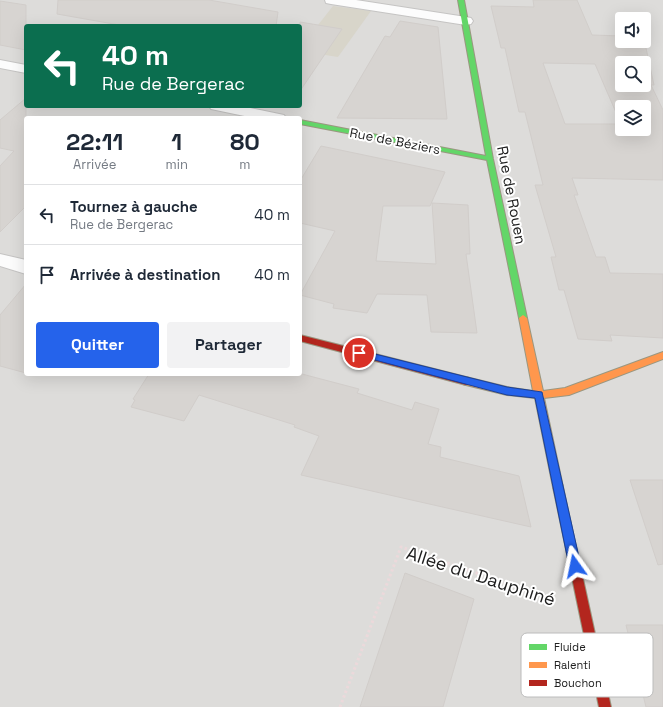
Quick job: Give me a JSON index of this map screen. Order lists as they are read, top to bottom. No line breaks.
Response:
{"streets":{"street":["Rue de Béziers","Rue de Rouen"],"path":["Allée du Dauphiné"]},"crossings":[["Rue de Béziers","Rue de Rouen"],["Rue de Rouen","Allée du Dauphiné"]],"legend":["Fluide","Ralenti","Bouchon"],"page":{"turn":["40 m","Rue de Bergerac"],"eta":["22:11","Arrivée","1","min","80","m"],"list":[{"name":"Tournez à gauche","note":"Rue de Bergerac","value":"40 m"},{"name":"Arrivée à destination","value":"40 m"}],"buttons":["Quitter","Partager"]}}
